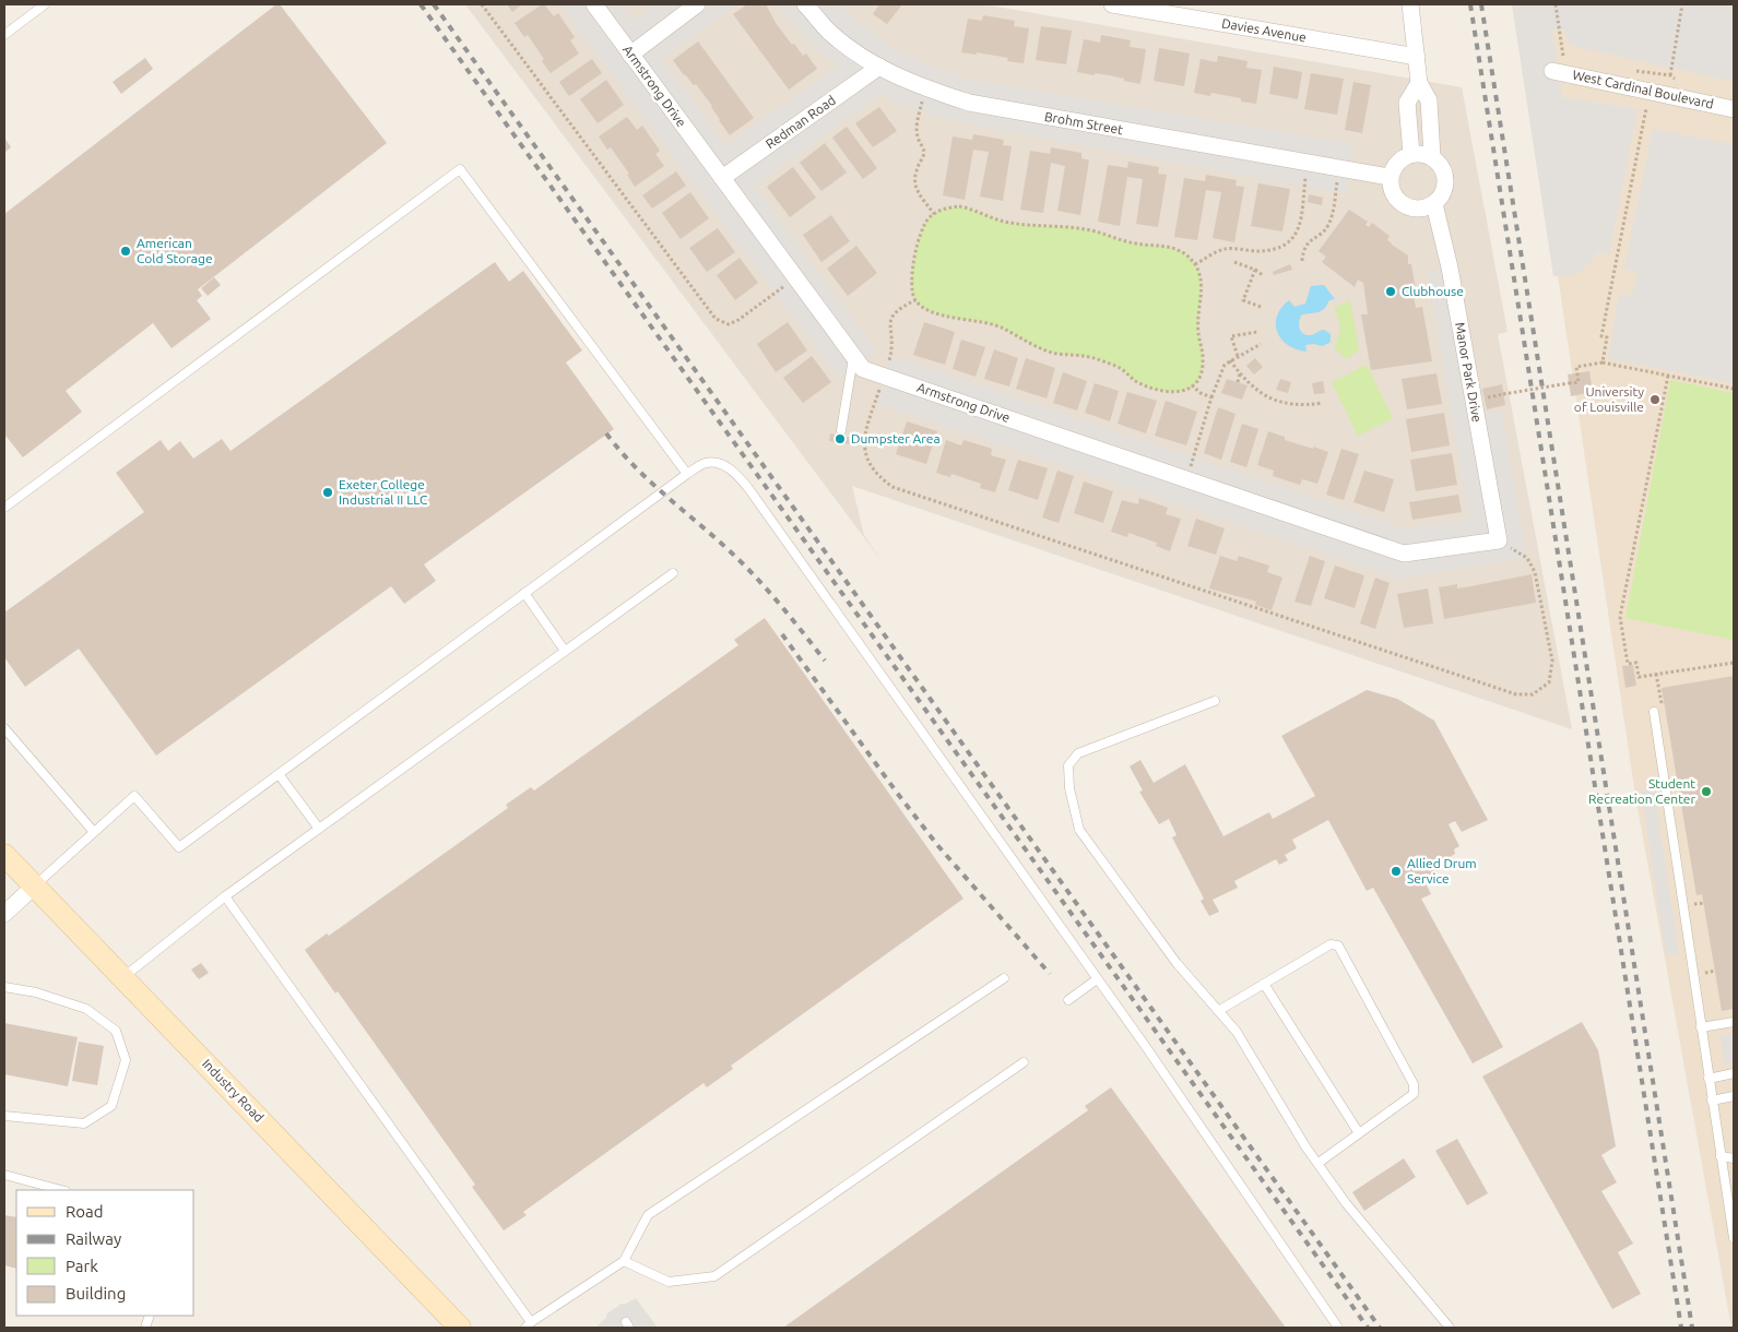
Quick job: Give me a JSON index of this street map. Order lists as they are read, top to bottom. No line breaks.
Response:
{"streets":{"main road":["Industry Road"],"street":["Davies Avenue","Armstrong Drive","West Cardinal Boulevard","Redman Road","Brohm Street","Manor Park Drive"]},"crossings":[["Armstrong Drive","Redman Road"],["Armstrong Drive","Manor Park Drive"],["Redman Road","Brohm Street"],["Brohm Street","Manor Park Drive"]],"places":["American Cold Storage","Clubhouse","University of Louisville","Dumpster Area","Exeter College Industrial II LLC","Student Recreation Center","Allied Drum Service"],"legend":["Road","Railway","Park","Building"]}
